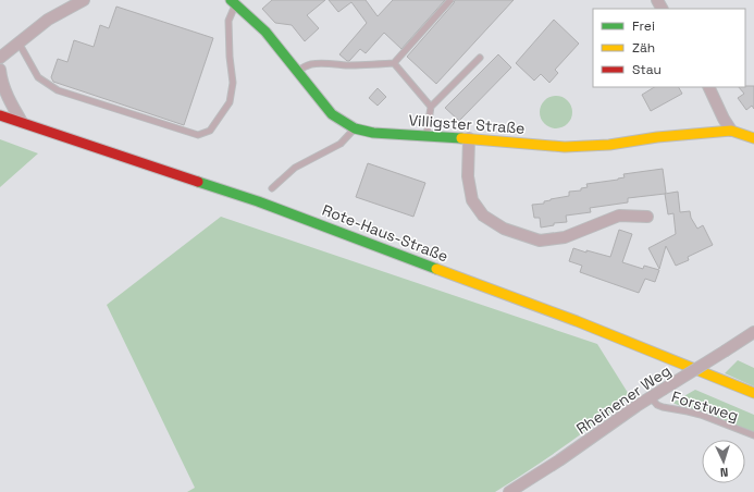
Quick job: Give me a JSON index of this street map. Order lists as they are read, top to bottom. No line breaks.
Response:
{"streets":{"main road":["Villigster Straße","Rote-Haus-Straße"],"street":["Rheinener Weg"],"lane":["Forstweg"]},"crossings":[["Rheinener Weg","Forstweg"]],"legend":["Frei","Zäh","Stau"],"north":"bottom"}
